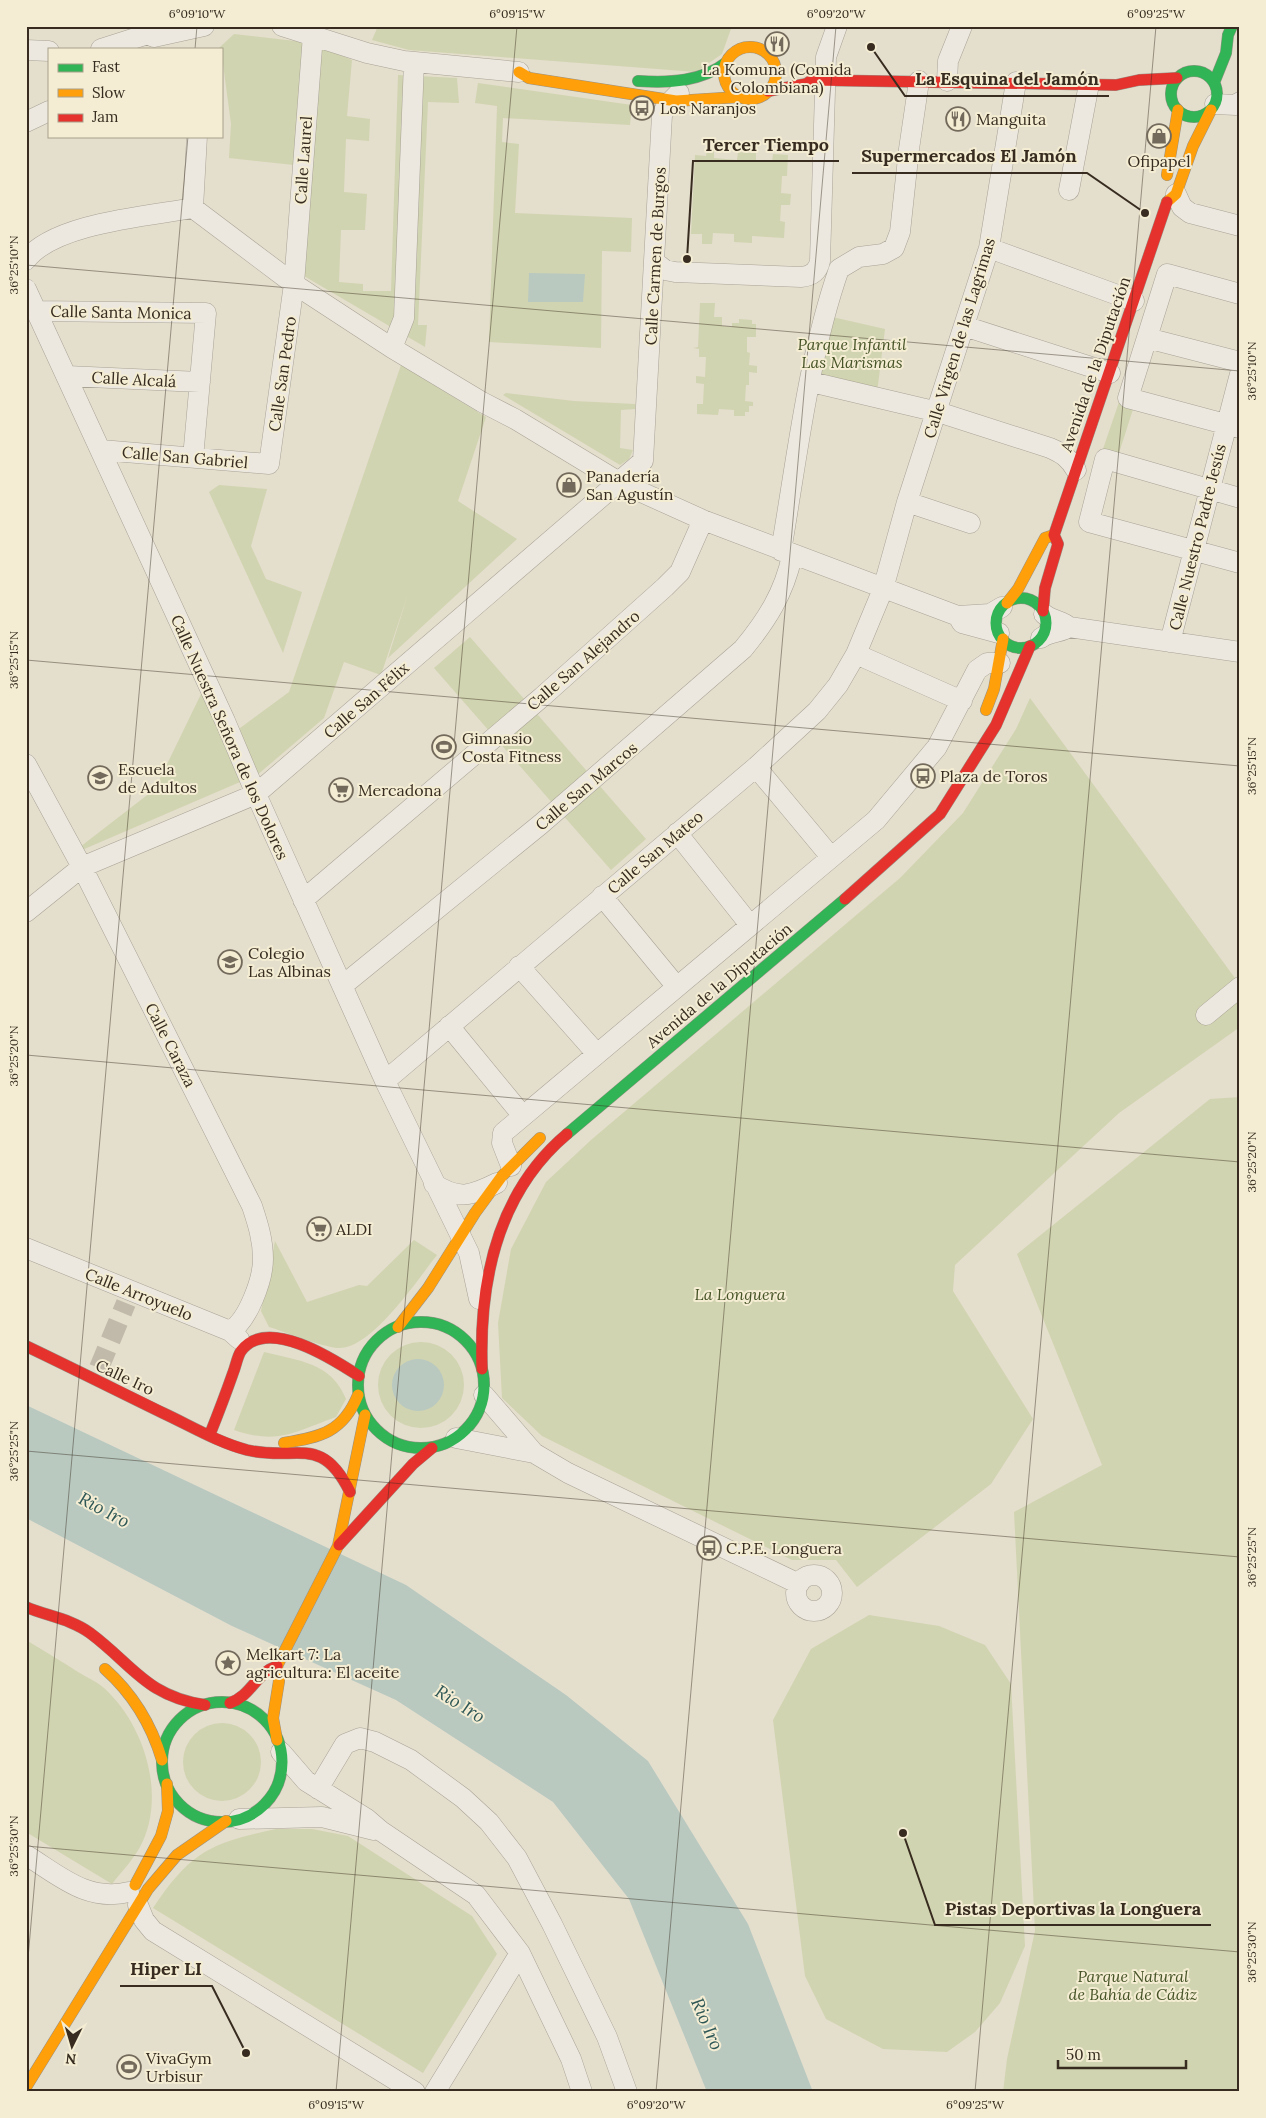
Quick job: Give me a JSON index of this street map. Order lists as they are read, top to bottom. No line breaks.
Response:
{"streets":{"main road":["Avenida de la Diputación","Calle Iro"],"street":["Calle Laurel","Calle Carmen de Burgos","Calle Santa Monica","Calle Virgen de las Lagrimas","Calle San Pedro","Calle Alcalá","Calle San Gabriel","Calle Nuestro Padre Jesús","Calle San Alejandro","Calle San Félix","Calle Nuestra Señora de los Dolores","Calle San Marcos","Calle San Mateo","Calle Caraza","Calle Arroyuelo"]},"crossings":[["Calle Laurel","Calle San Pedro"],["Calle Santa Monica","Calle Alcalá"],["Calle Santa Monica","Calle Nuestra Señora de los Dolores"],["Calle Virgen de las Lagrimas","Calle San Mateo"],["Avenida de la Diputación","Calle Nuestra Señora de los Dolores"],["Avenida de la Diputación","Calle Iro"],["Calle San Pedro","Calle San Gabriel"],["Calle Alcalá","Calle Nuestra Señora de los Dolores"],["Calle San Gabriel","Calle Nuestra Señora de los Dolores"],["Calle San Alejandro","Calle Nuestra Señora de los Dolores"],["Calle San Félix","Calle Nuestra Señora de los Dolores"],["Calle San Félix","Calle Caraza"],["Calle Nuestra Señora de los Dolores","Calle San Marcos"],["Calle Nuestra Señora de los Dolores","Calle San Mateo"],["Calle Caraza","Calle Arroyuelo"]],"water":["Rio Iro"],"parks":["Parque Infantil Las Marismas","La Longuera","Parque Natural de Bahía de Cádiz"],"places":{"restaurant":["La Komuna (Comida Colombiana)","Manguita"],"other":["La Esquina del Jamón","Supermercados El Jamón","Tercer Tiempo","Pistas Deportivas la Longuera","Hiper LI"],"bus stop":["Los Naranjos","Plaza de Toros","C.P.E. Longuera"],"shop":["Ofipapel","Panadería San Agustín"],"sports":["Gimnasio Costa Fitness","VivaGym Urbisur"],"school or university":["Escuela de Adultos","Colegio Las Albinas"],"supermarket":["Mercadona","ALDI"],"place":["Melkart 7: La agricultura: El aceite"]},"legend":["Fast","Slow","Jam"],"scale_bar":"50 m","north":"bottom","coordinates":["6°09'10\"W","6°09'15\"W","6°09'20\"W","6°09'25\"W","36°25'10\"N","36°25'15\"N","36°25'20\"N","36°25'25\"N","36°25'30\"N"]}
